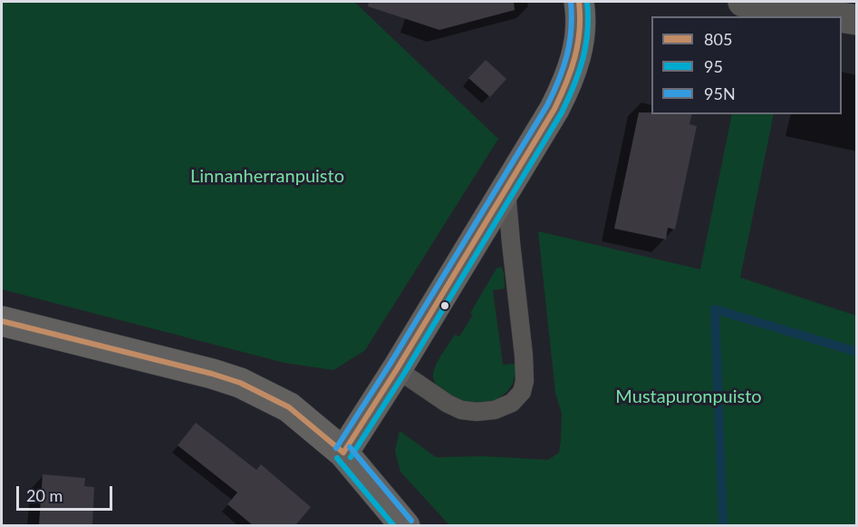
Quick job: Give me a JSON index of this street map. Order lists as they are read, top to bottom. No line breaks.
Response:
{"parks":["Linnanherranpuisto","Mustapuronpuisto"],"lines":["transit line 805","transit line 95","transit line 95N"],"legend":["805","95","95N"],"scale_bar":"20 m"}
